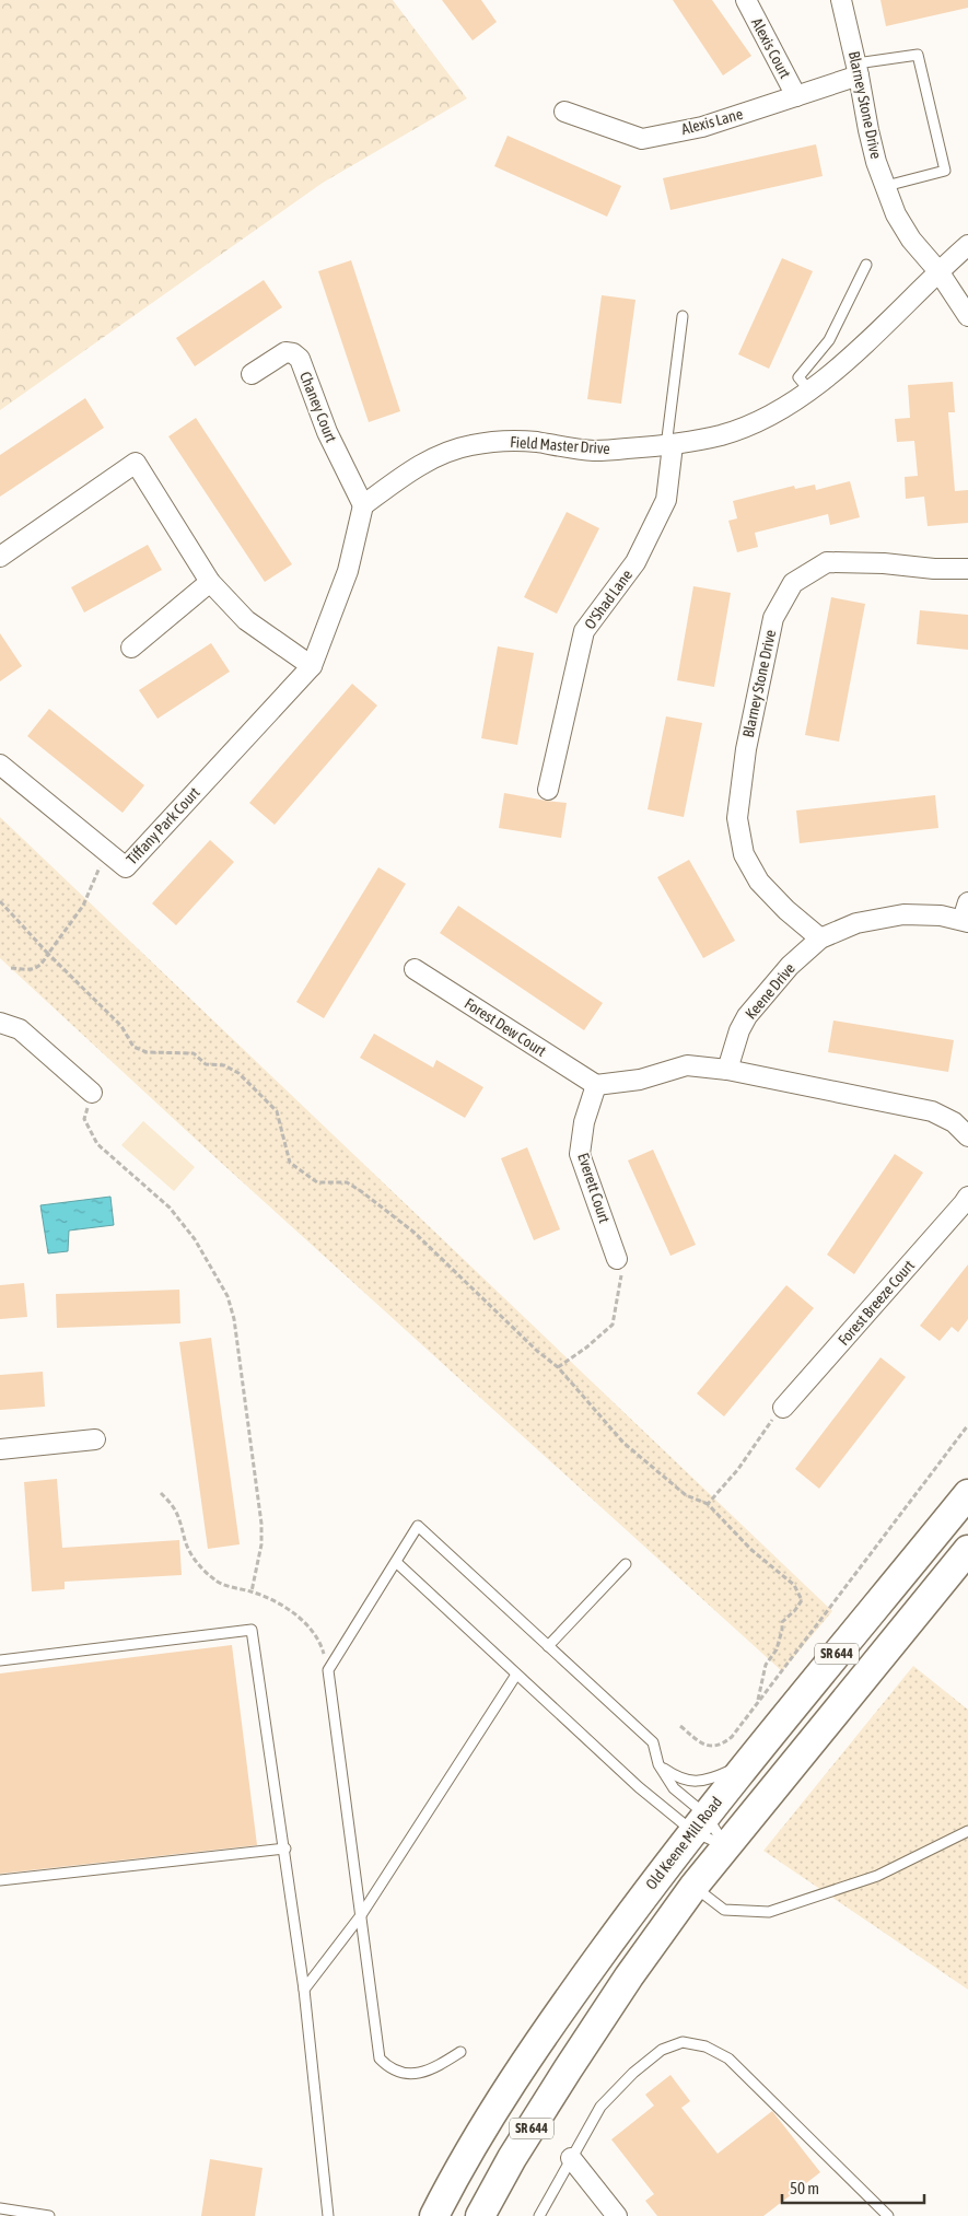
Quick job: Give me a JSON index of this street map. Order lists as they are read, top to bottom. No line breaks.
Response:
{"streets":{"main road":["SR 644","Old Keene Mill Road"],"street":["Alexis Court","Blarney Stone Drive","Alexis Lane","Chaney Court","Field Master Drive","O'Shad Lane","Tiffany Park Court","Keene Drive","Forest Dew Court","Everett Court","Forest Breeze Court"]},"crossings":[["Alexis Court","Alexis Lane"],["Blarney Stone Drive","Alexis Lane"],["Blarney Stone Drive","Field Master Drive"],["Blarney Stone Drive","Keene Drive"],["Chaney Court","Field Master Drive"],["Chaney Court","Tiffany Park Court"],["Field Master Drive","O'Shad Lane"],["Field Master Drive","Tiffany Park Court"],["Forest Dew Court","Everett Court"]],"scale_bar":"50 m"}
